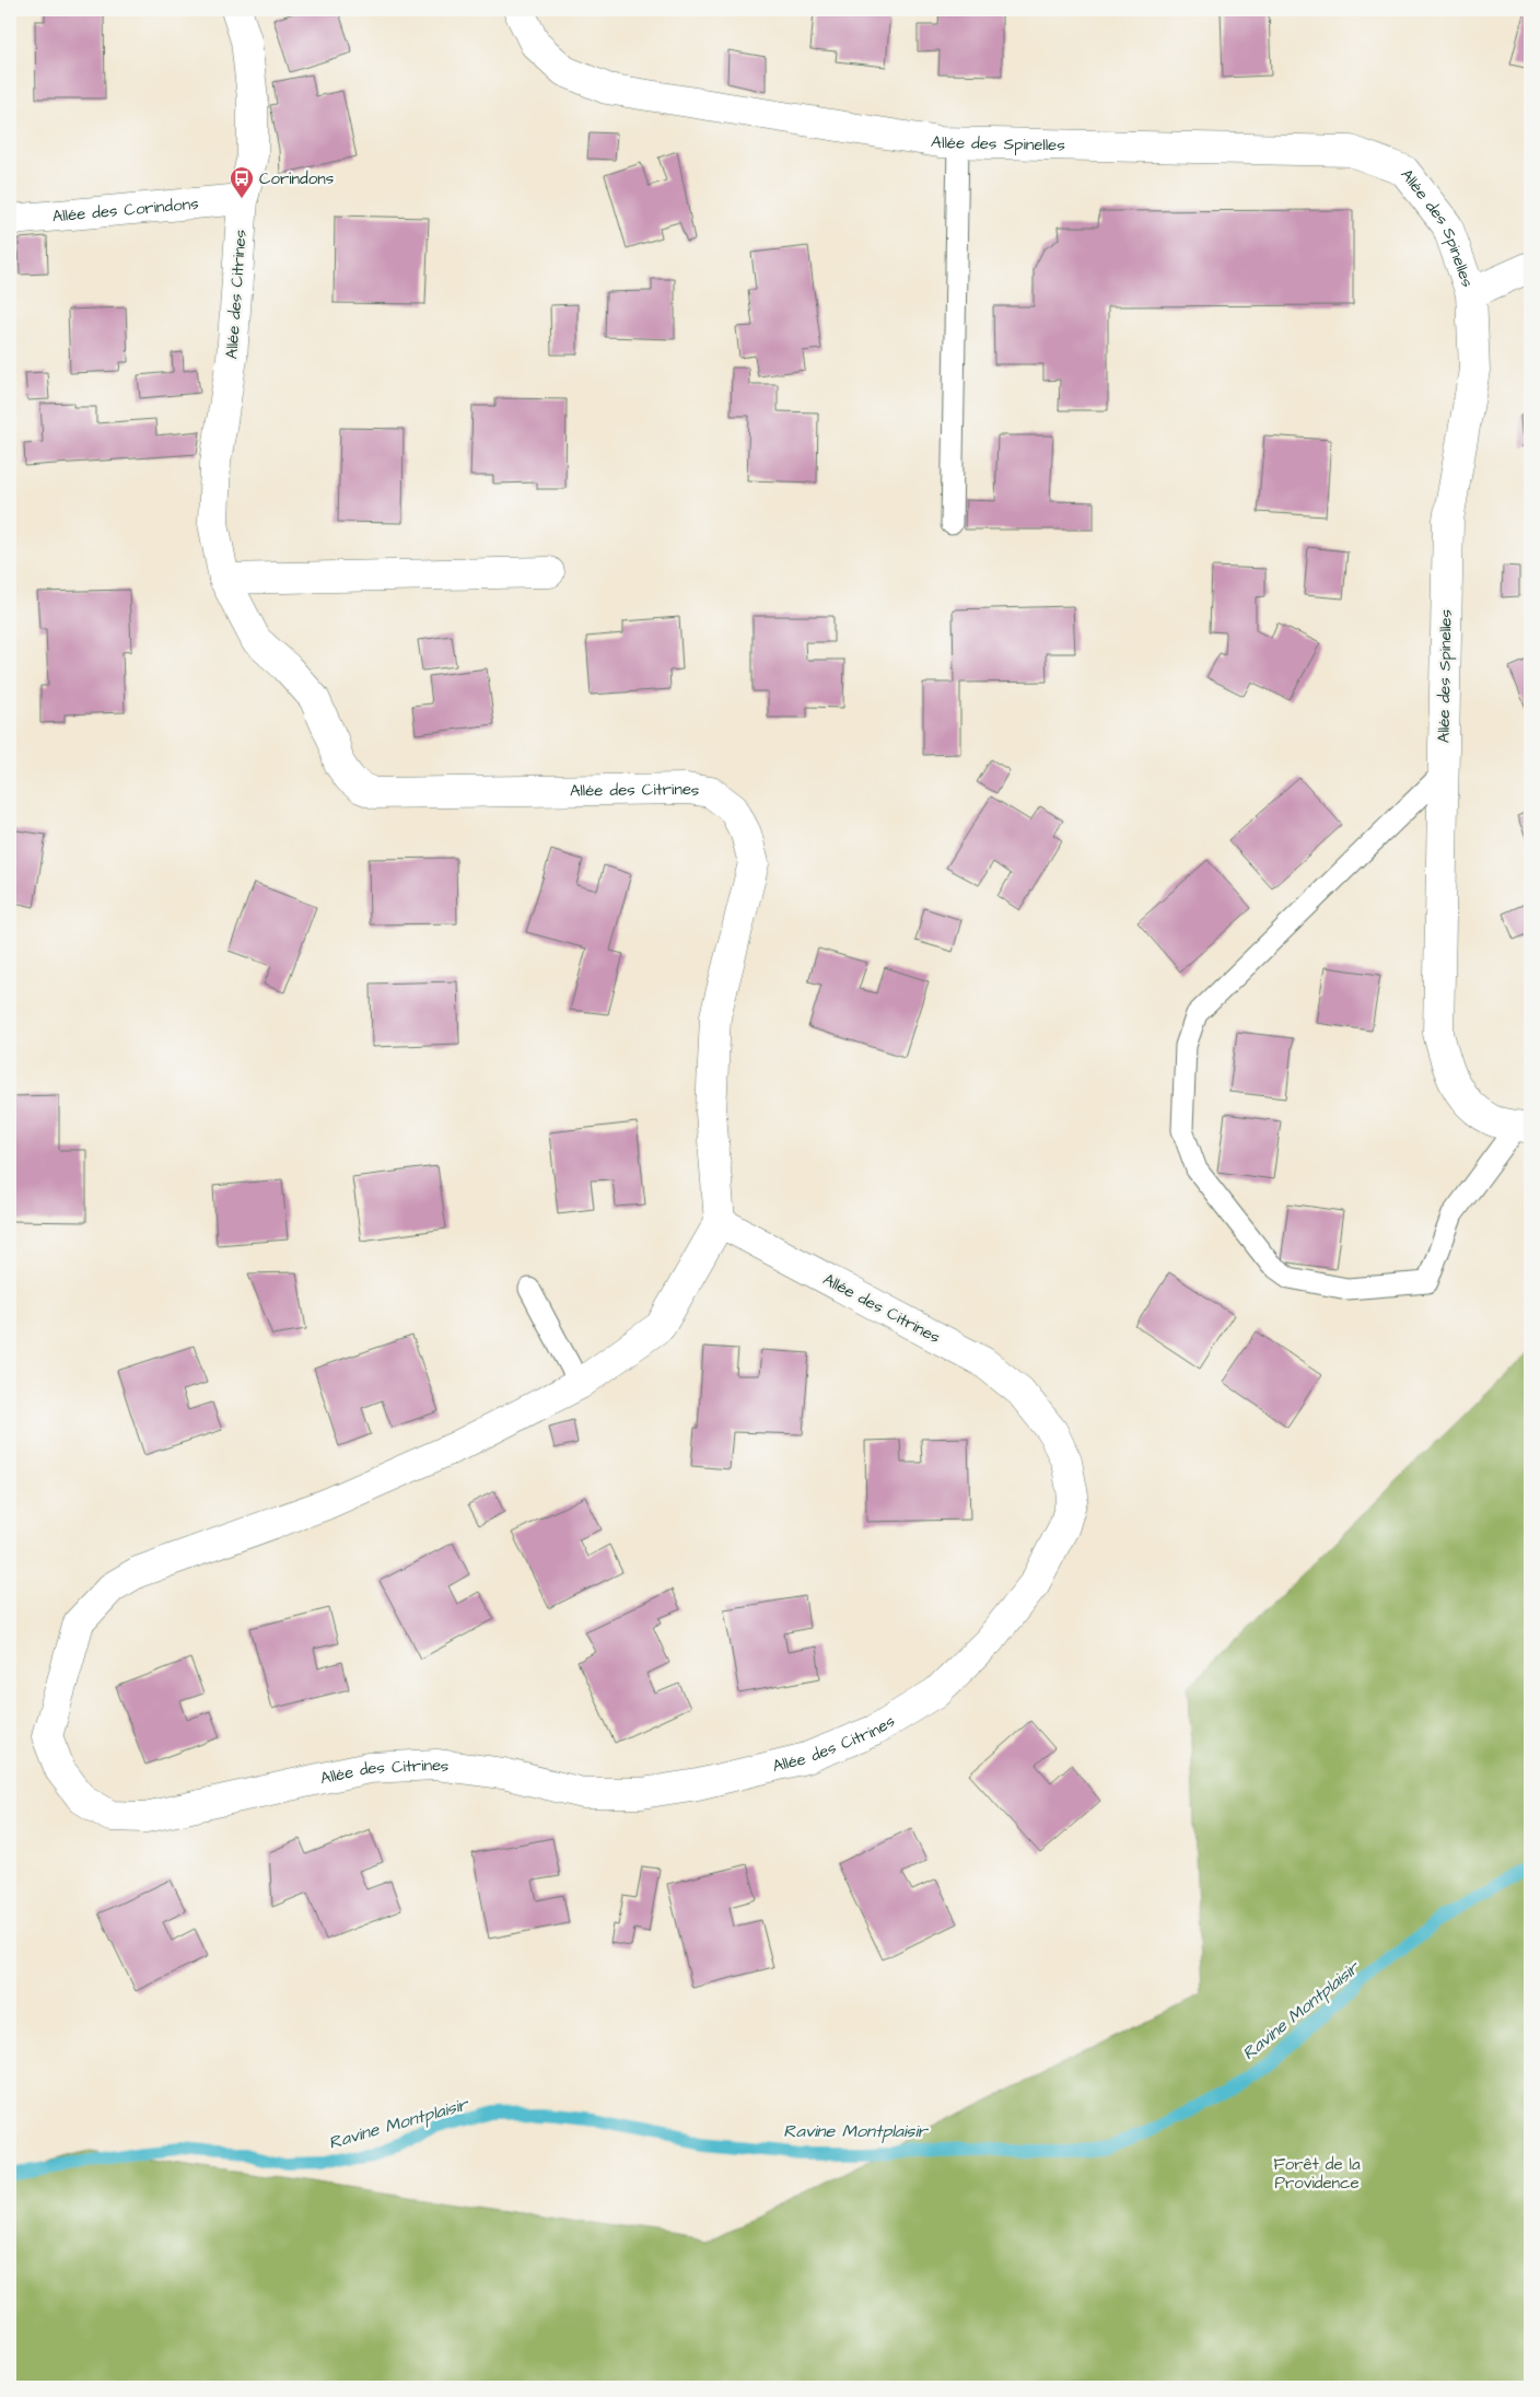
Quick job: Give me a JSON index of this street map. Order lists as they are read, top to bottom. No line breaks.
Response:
{"streets":{"street":["Allée des Spinelles","Allée des Corindons","Allée des Citrines"]},"crossings":[["Allée des Corindons","Allée des Citrines"]],"water":["Ravine Montplaisir"],"parks":["Forêt de la Providence"],"places":{"bus stop":["Corindons"]}}
